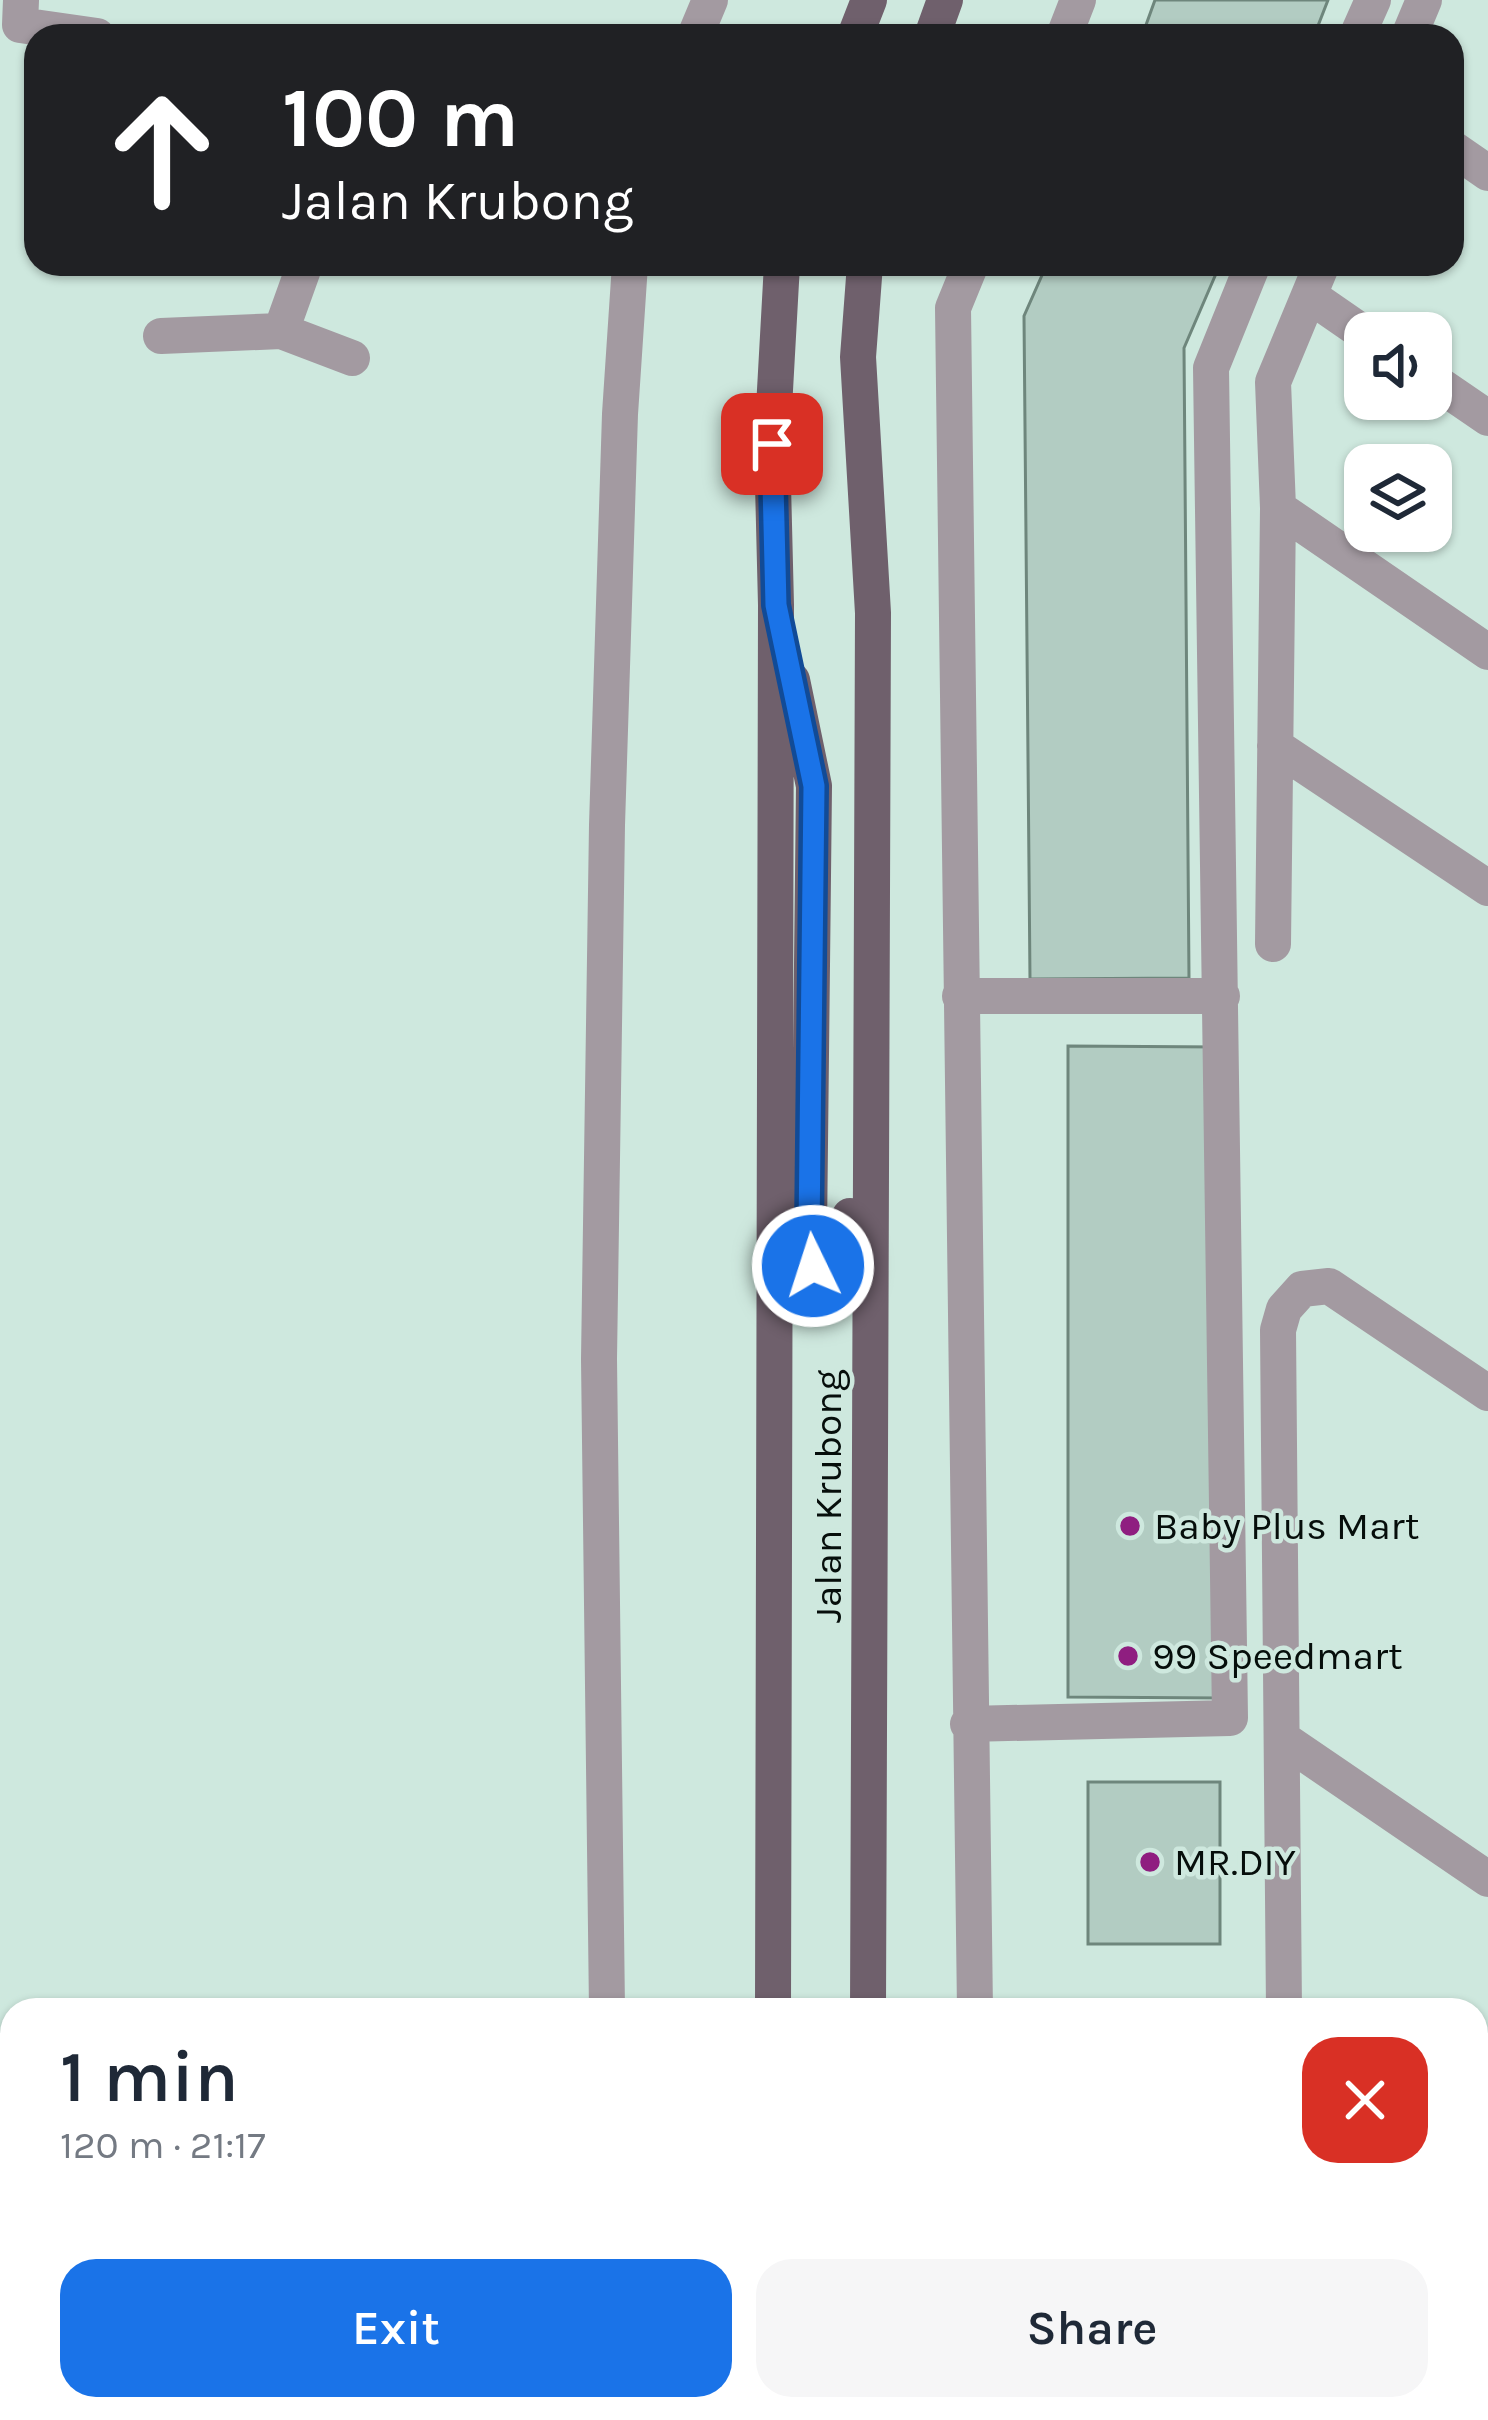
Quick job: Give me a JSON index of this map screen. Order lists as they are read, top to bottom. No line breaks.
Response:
{"streets":{"main road":["Jalan Krubong"]},"places":["Baby Plus Mart","99 Speedmart","MR.DIY"],"page":{"turn":["100 m","Jalan Krubong"],"heading":["1 min","120 m · 21:17"],"buttons":["Exit","Share"]}}
